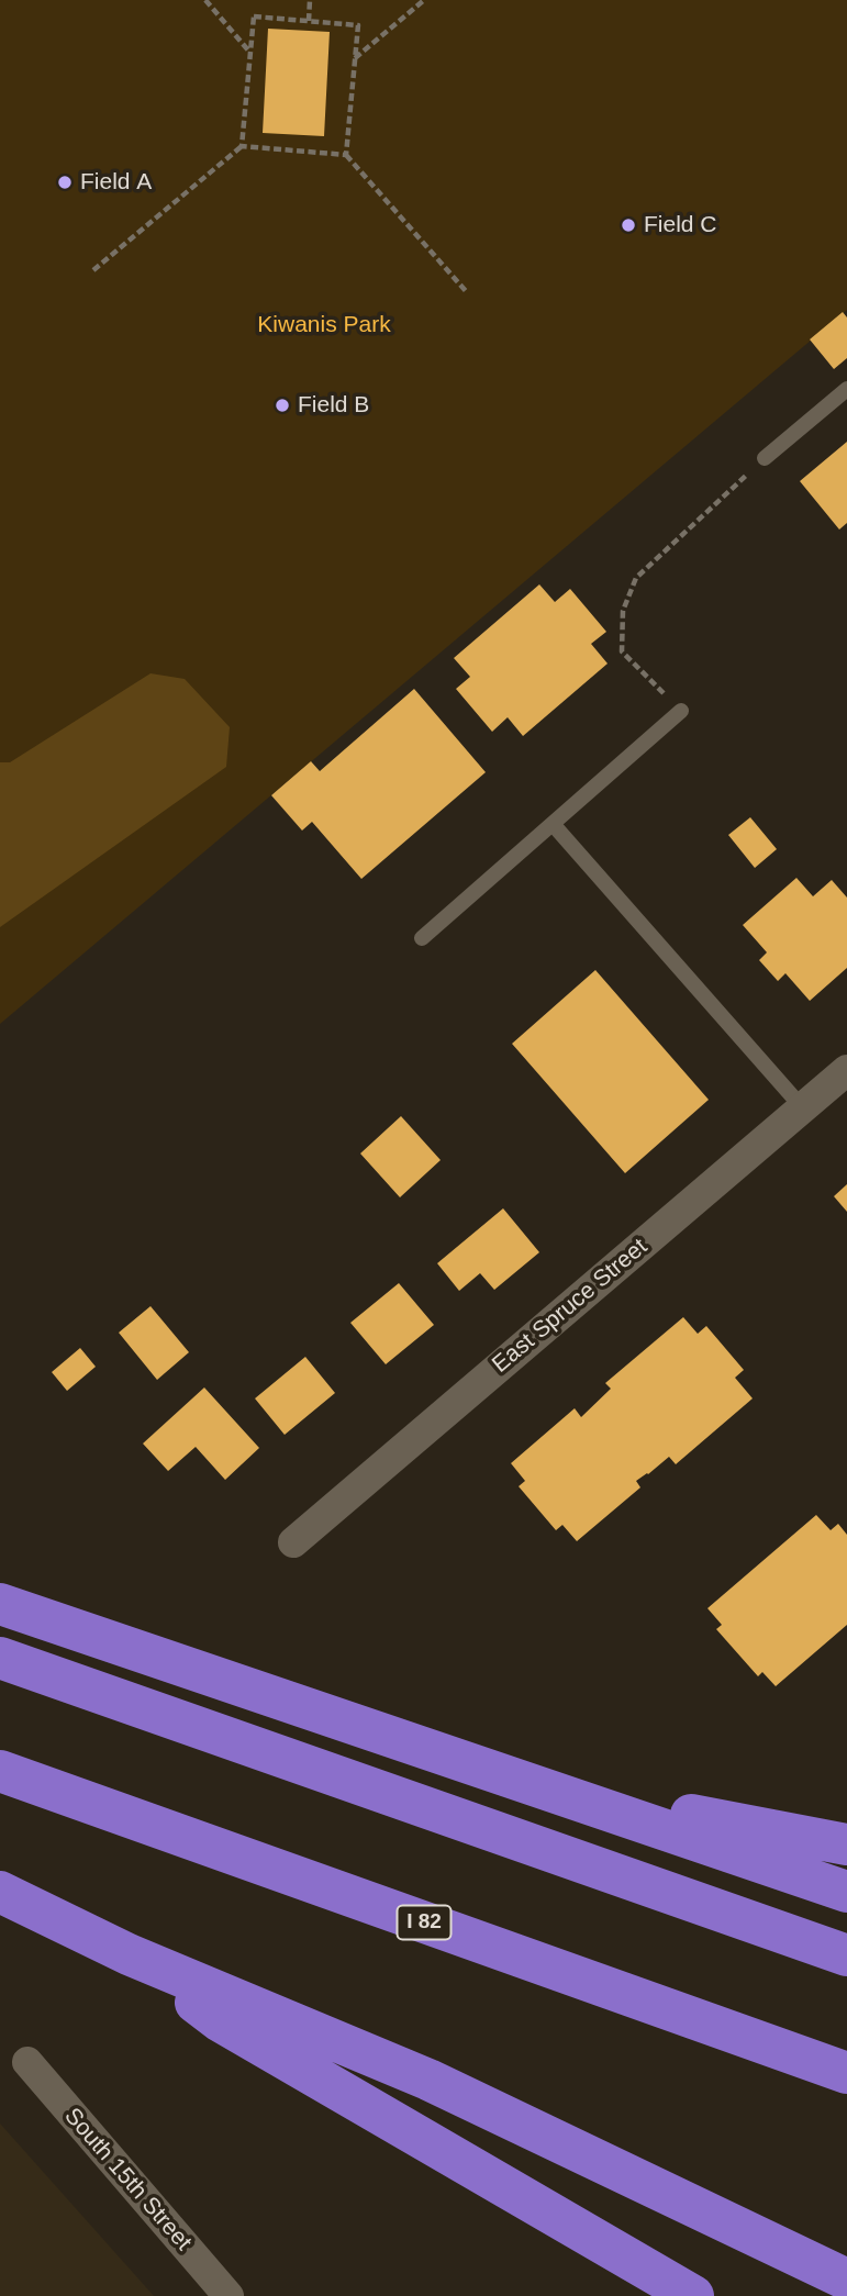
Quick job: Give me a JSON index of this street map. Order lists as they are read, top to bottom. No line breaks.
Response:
{"streets":{"highway":["I 82"],"street":["East Spruce Street","South 15th Street"]},"parks":["Kiwanis Park"],"places":["Field A","Field C","Field B"]}
